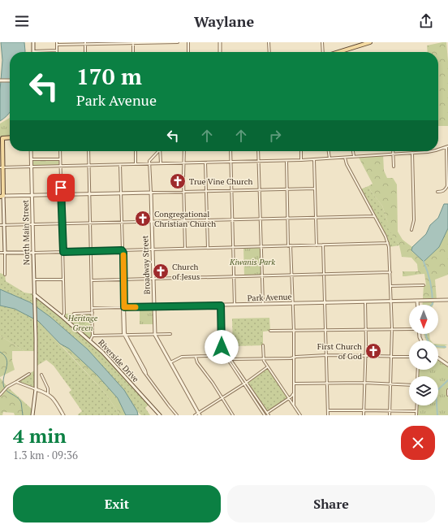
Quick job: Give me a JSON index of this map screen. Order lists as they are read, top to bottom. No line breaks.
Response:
{"streets":{"street":["North Main Street","Broadway Street","Park Avenue","Riverside Drive"]},"crossings":[["North Main Street","Riverside Drive"],["Broadway Street","Park Avenue"]],"parks":["Kiwanis Park","Heritage Green"],"places":{"church":["True Vine Church","Congregational Christian Church","Church of Jesus","First Church of God"]},"north":"bottom","page":{"header":"Waylane","turn":["170 m","Park Avenue"],"heading":["4 min","1.3 km · 09:36"],"buttons":["Exit","Share"]}}
